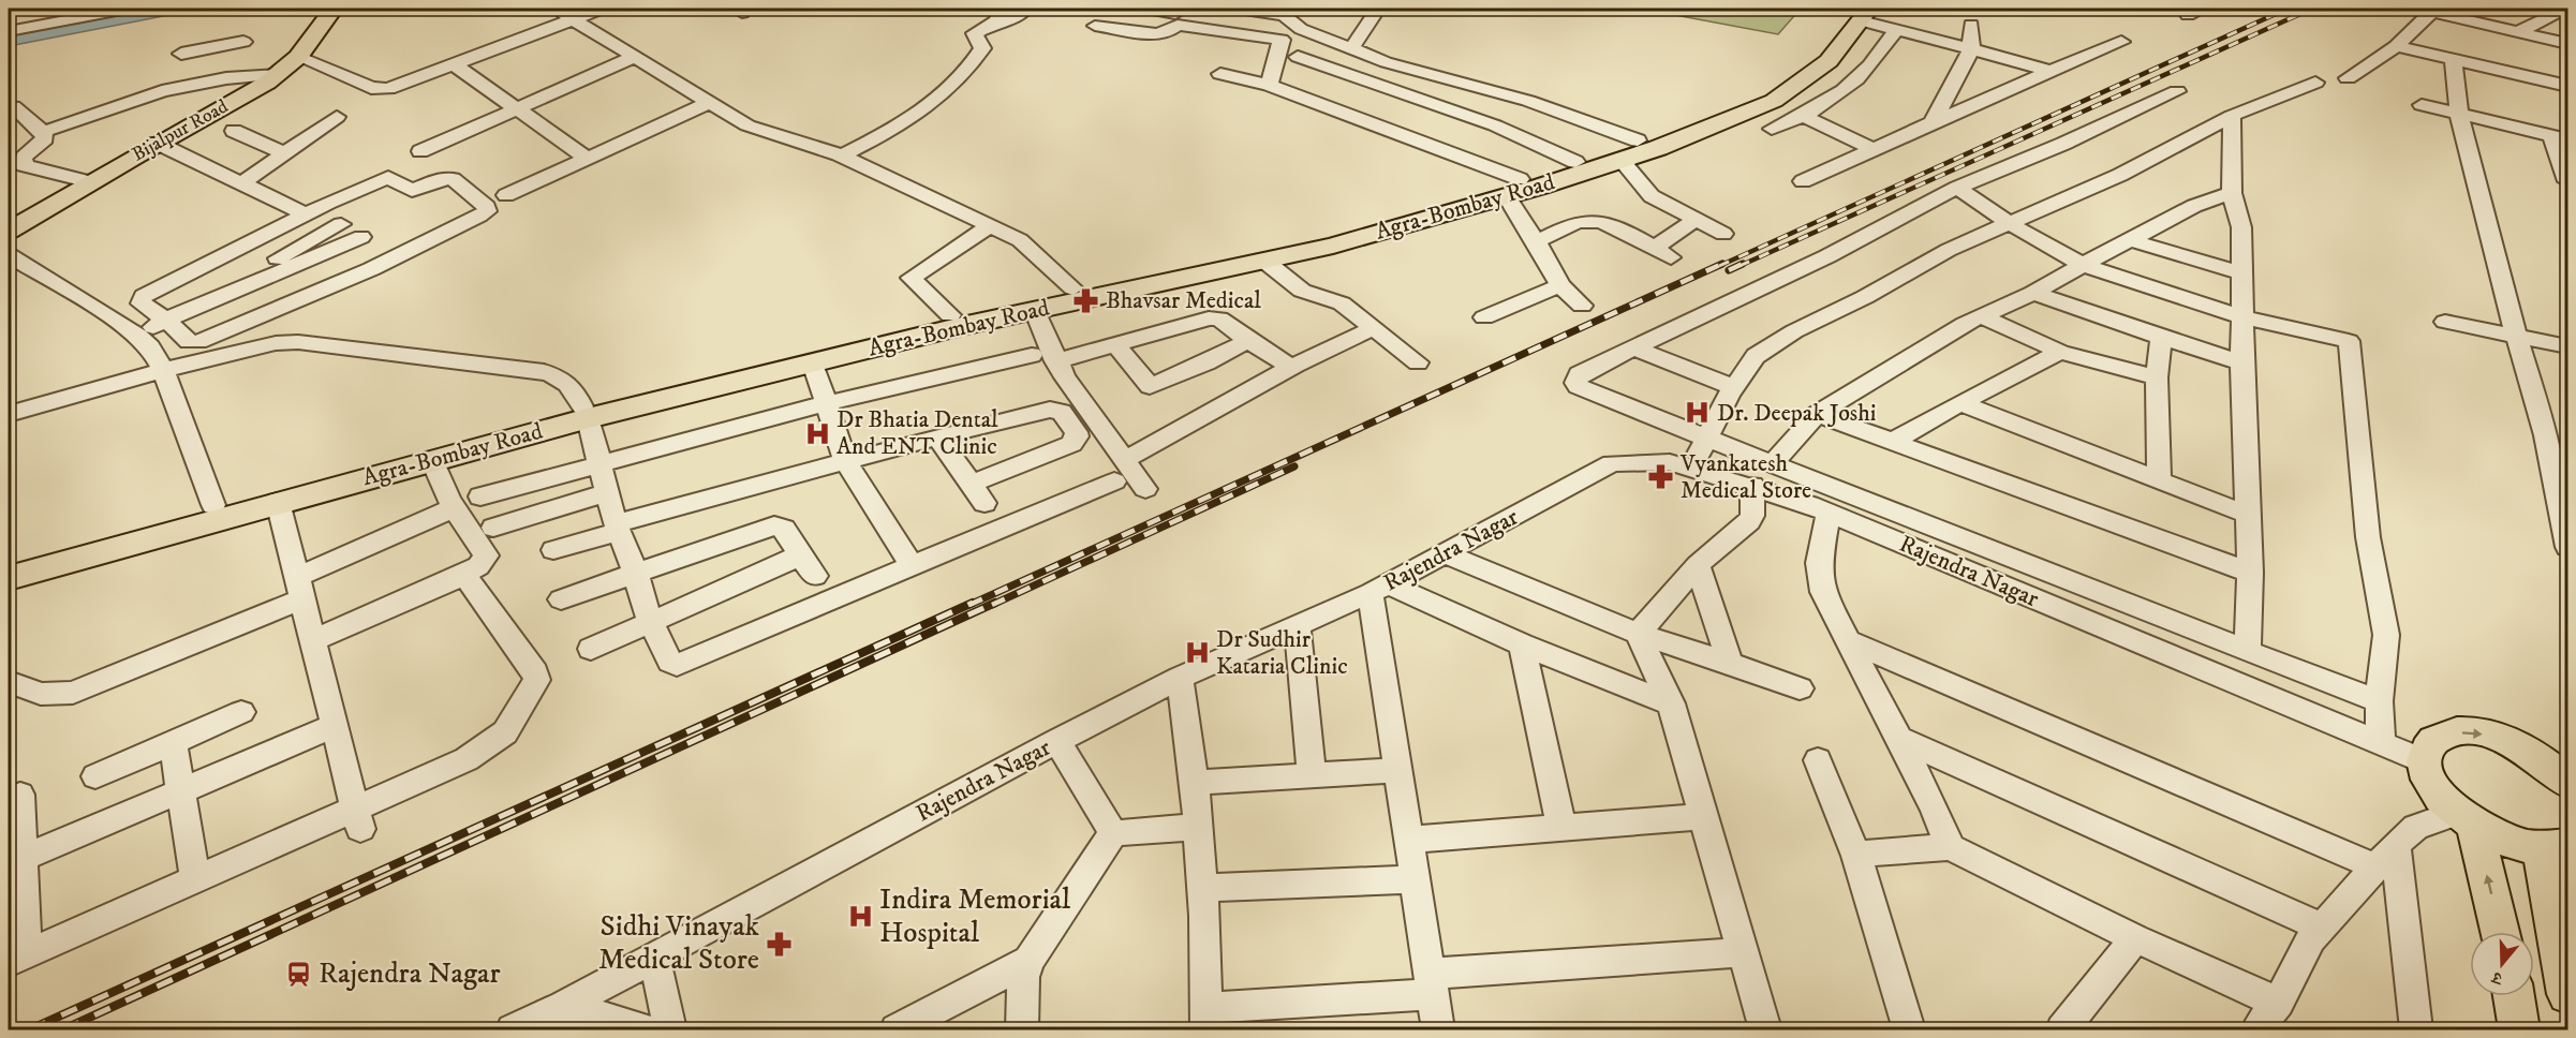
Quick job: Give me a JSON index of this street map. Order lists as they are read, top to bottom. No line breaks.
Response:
{"streets":{"main road":["Bijalpur Road","Agra-Bombay Road"],"street":["Rajendra Nagar"]},"places":{"pharmacy":["Bhavsar Medical","Vyankatesh Medical Store","Sidhi Vinayak Medical Store"],"hospital":["Dr. Deepak Joshi","Dr Bhatia Dental And ENT Clinic","Dr Sudhir Kataria Clinic","Indira Memorial Hospital"],"station":["Rajendra Nagar"]},"north":"bottom"}
